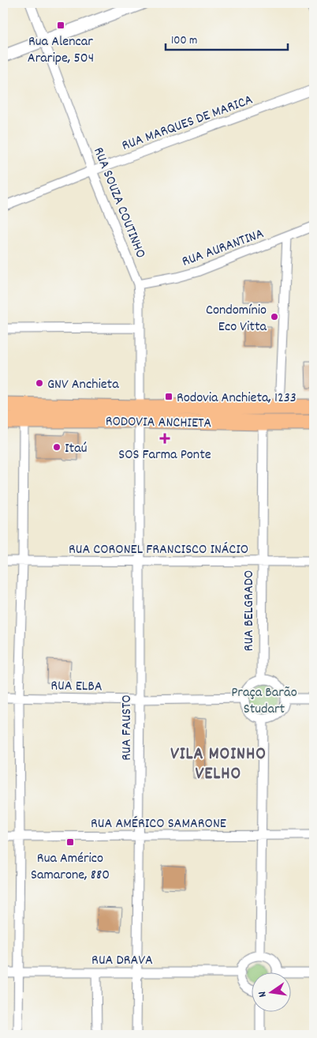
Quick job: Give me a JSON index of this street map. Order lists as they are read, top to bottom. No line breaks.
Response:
{"streets":{"highway":["RODOVIA ANCHIETA"],"street":["RUA MARQUES DE MARICA","RUA SOUZA COUTINHO","RUA AURANTINA","RUA CORONEL FRANCISCO INÁCIO","RUA BELGRADO","RUA ELBA","RUA FAUSTO","RUA AMÉRICO SAMARONE","RUA DRAVA"]},"crossings":[["RUA MARQUES DE MARICA","RUA SOUZA COUTINHO"],["RUA SOUZA COUTINHO","RUA AURANTINA"],["RUA SOUZA COUTINHO","RODOVIA ANCHIETA"],["RUA SOUZA COUTINHO","RUA FAUSTO"],["RODOVIA ANCHIETA","RUA BELGRADO"],["RODOVIA ANCHIETA","RUA FAUSTO"],["RUA CORONEL FRANCISCO INÁCIO","RUA BELGRADO"],["RUA CORONEL FRANCISCO INÁCIO","RUA FAUSTO"],["RUA BELGRADO","RUA ELBA"],["RUA ELBA","RUA FAUSTO"],["RUA FAUSTO","RUA AMÉRICO SAMARONE"],["RUA FAUSTO","RUA DRAVA"]],"districts":["VILA MOINHO VELHO"],"parks":["Praça Barão Studart"],"places":{"transit":["Rua Alencar Araripe, 504","Rodovia Anchieta, 1233","Rua Américo Samarone, 880"],"other":["Condomínio Eco Vitta","GNV Anchieta","Itaú"],"health":["SOS Farma Ponte"]},"scale_bar":"100 m","north":"left"}
